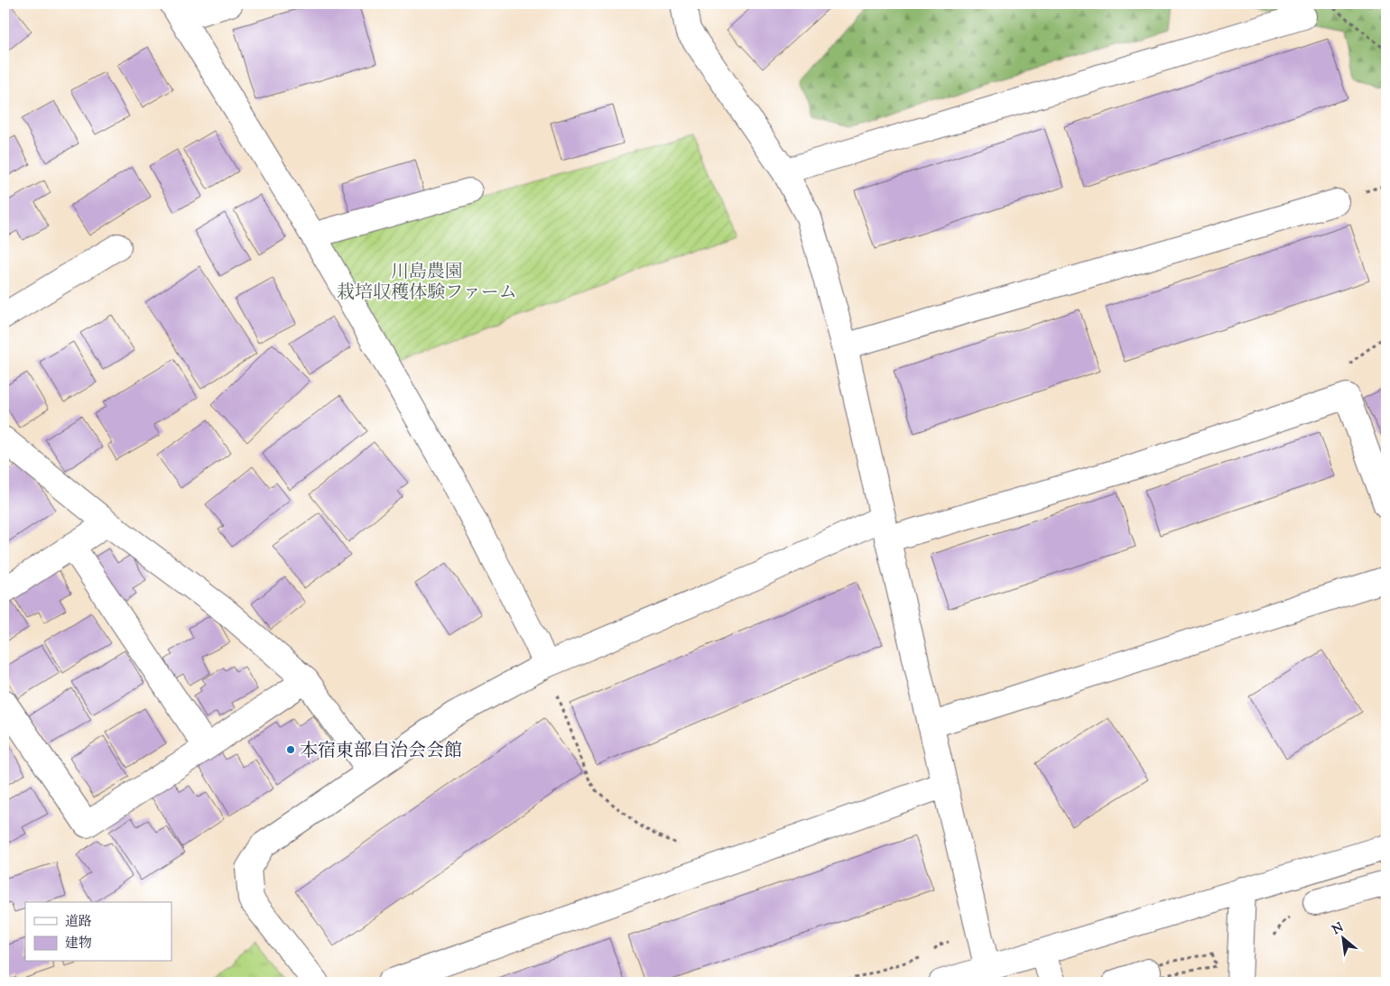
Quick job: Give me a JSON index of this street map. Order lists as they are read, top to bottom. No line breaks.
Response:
{"parks":["川島農園 栽培収穫体験ファーム"],"places":["本宿東部自治会会館"],"legend":["道路","建物"],"north":"top left"}
